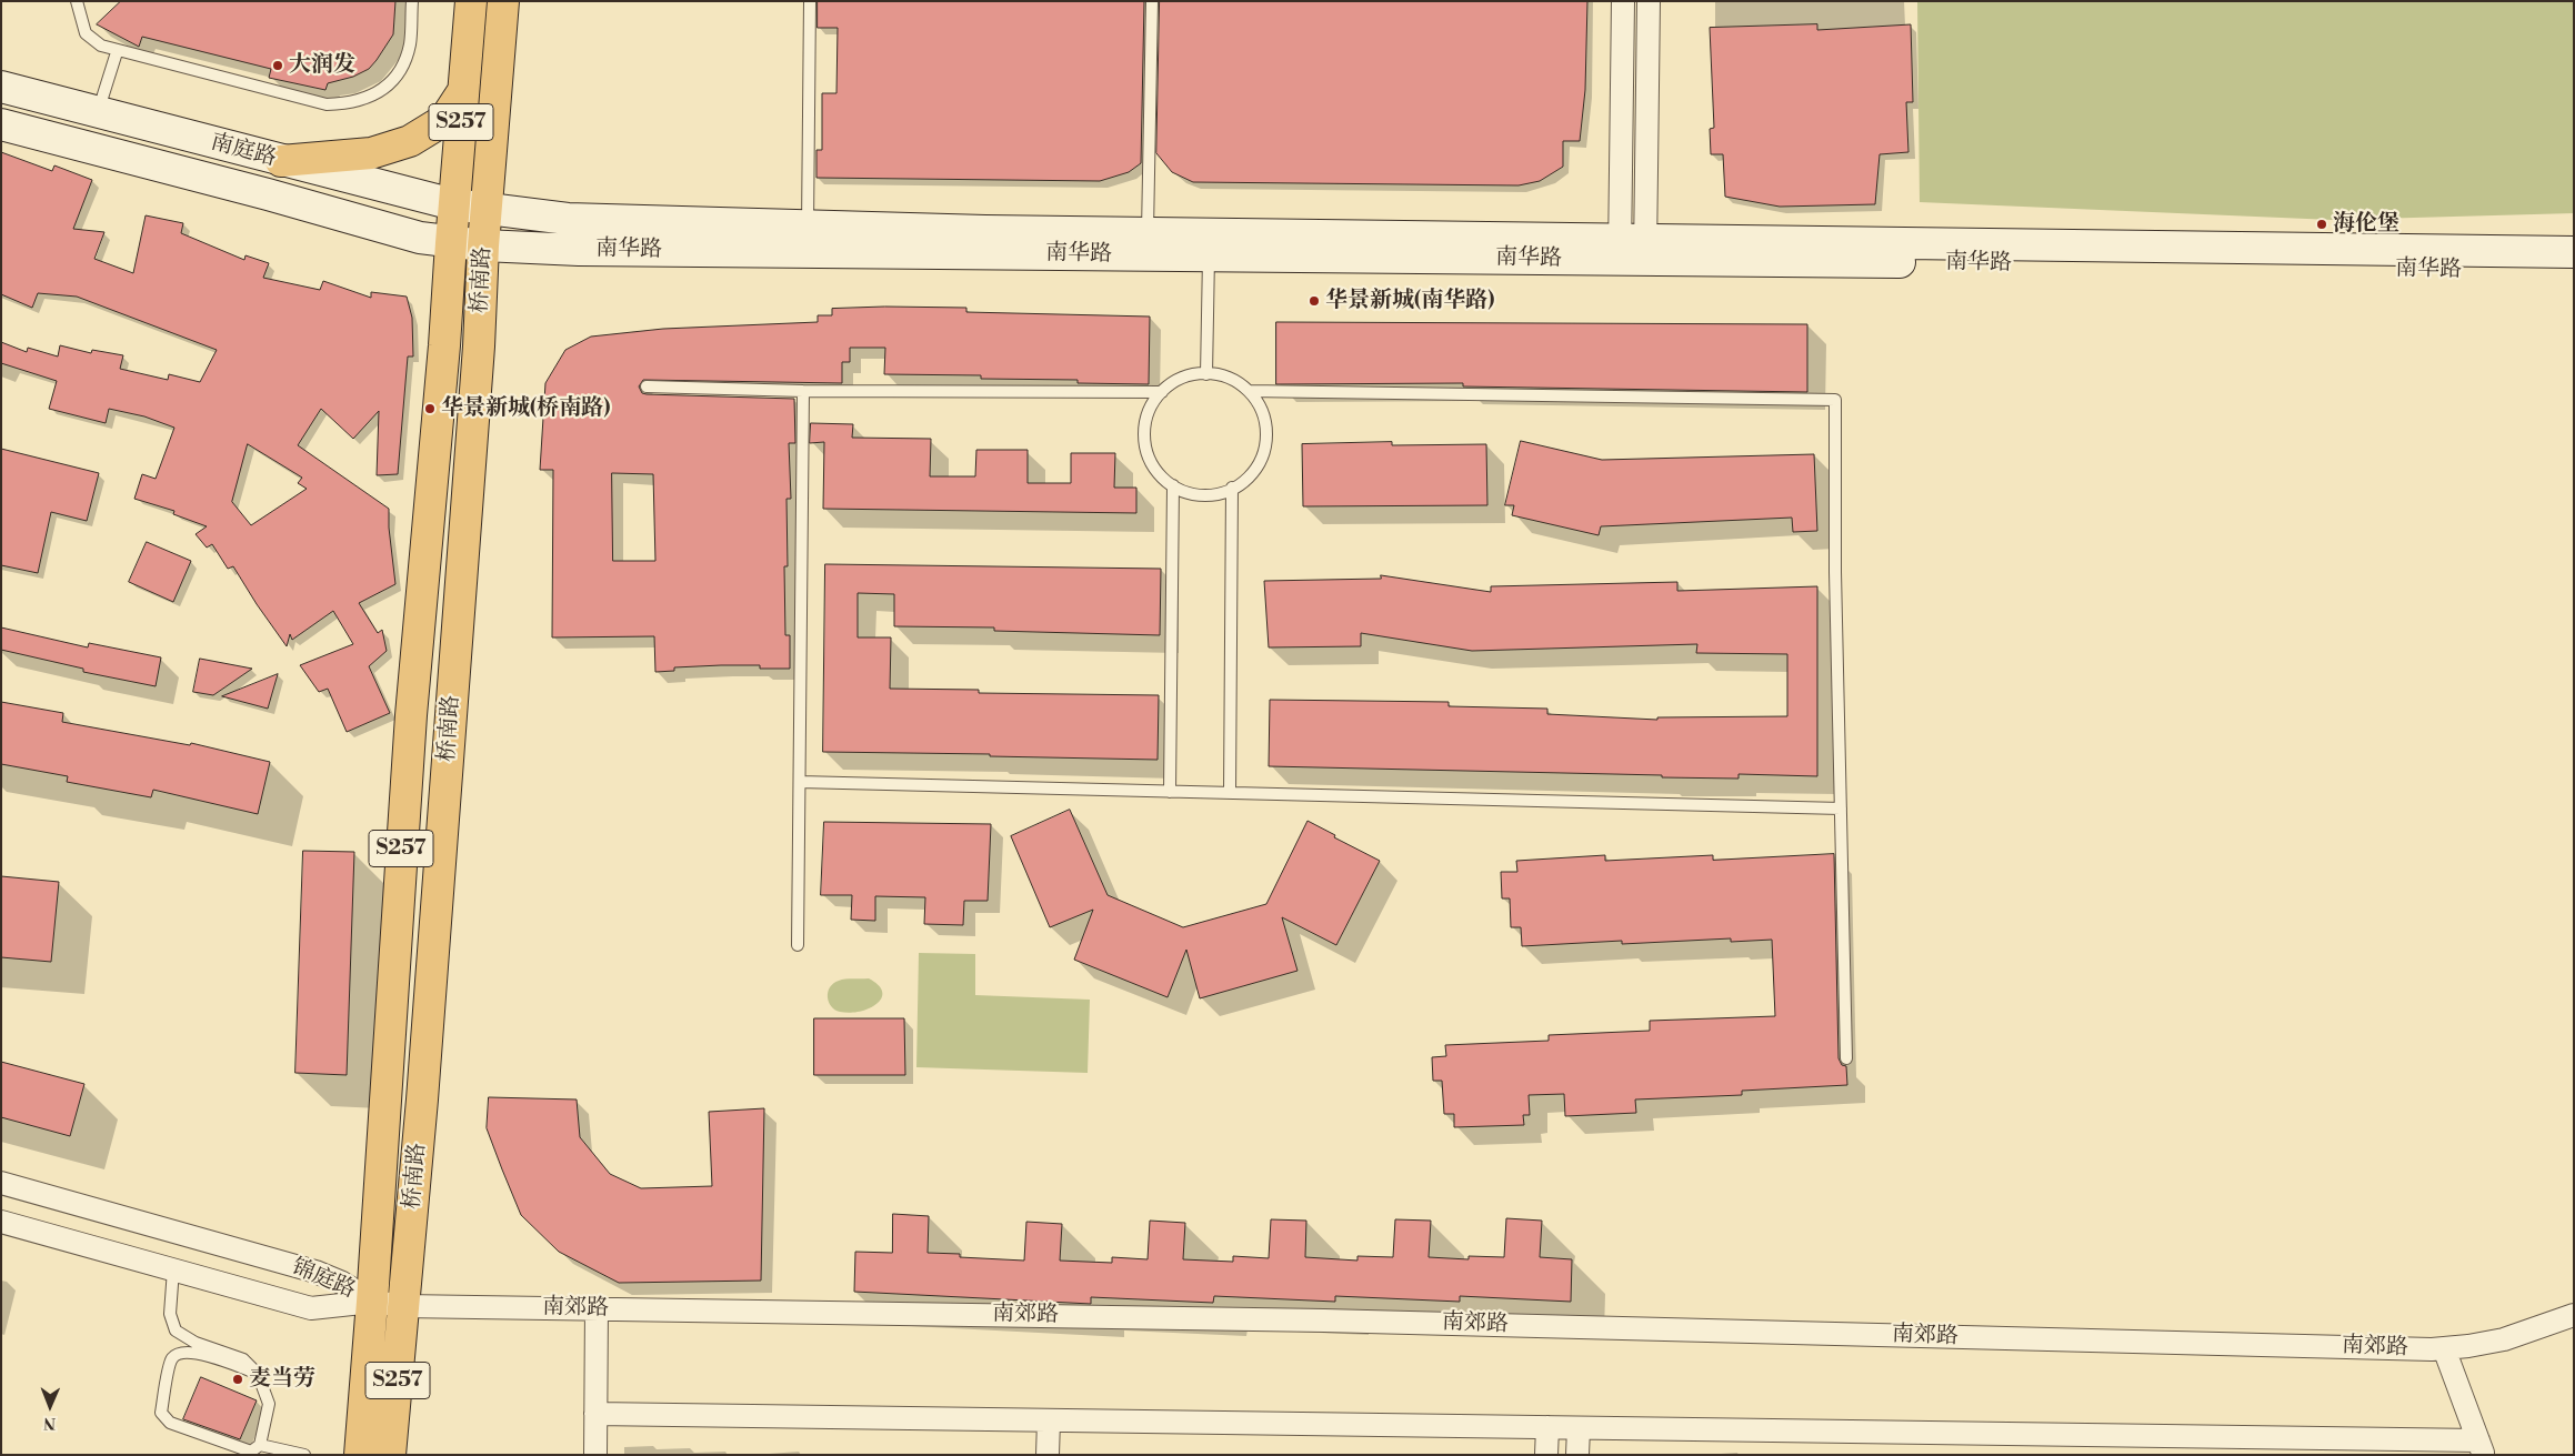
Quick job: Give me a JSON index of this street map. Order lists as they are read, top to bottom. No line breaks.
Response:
{"streets":{"main road":["S257","桥南路"],"street":["南庭路","南华路","锦庭路","南郊路"]},"crossings":[["南庭路","南华路"],["南庭路","桥南路"],["南华路","桥南路"],["桥南路","锦庭路"],["桥南路","南郊路"],["锦庭路","南郊路"]],"places":["大润发","海伦堡","华景新城(南华路)","华景新城(桥南路)","麦当劳"],"north":"bottom"}
